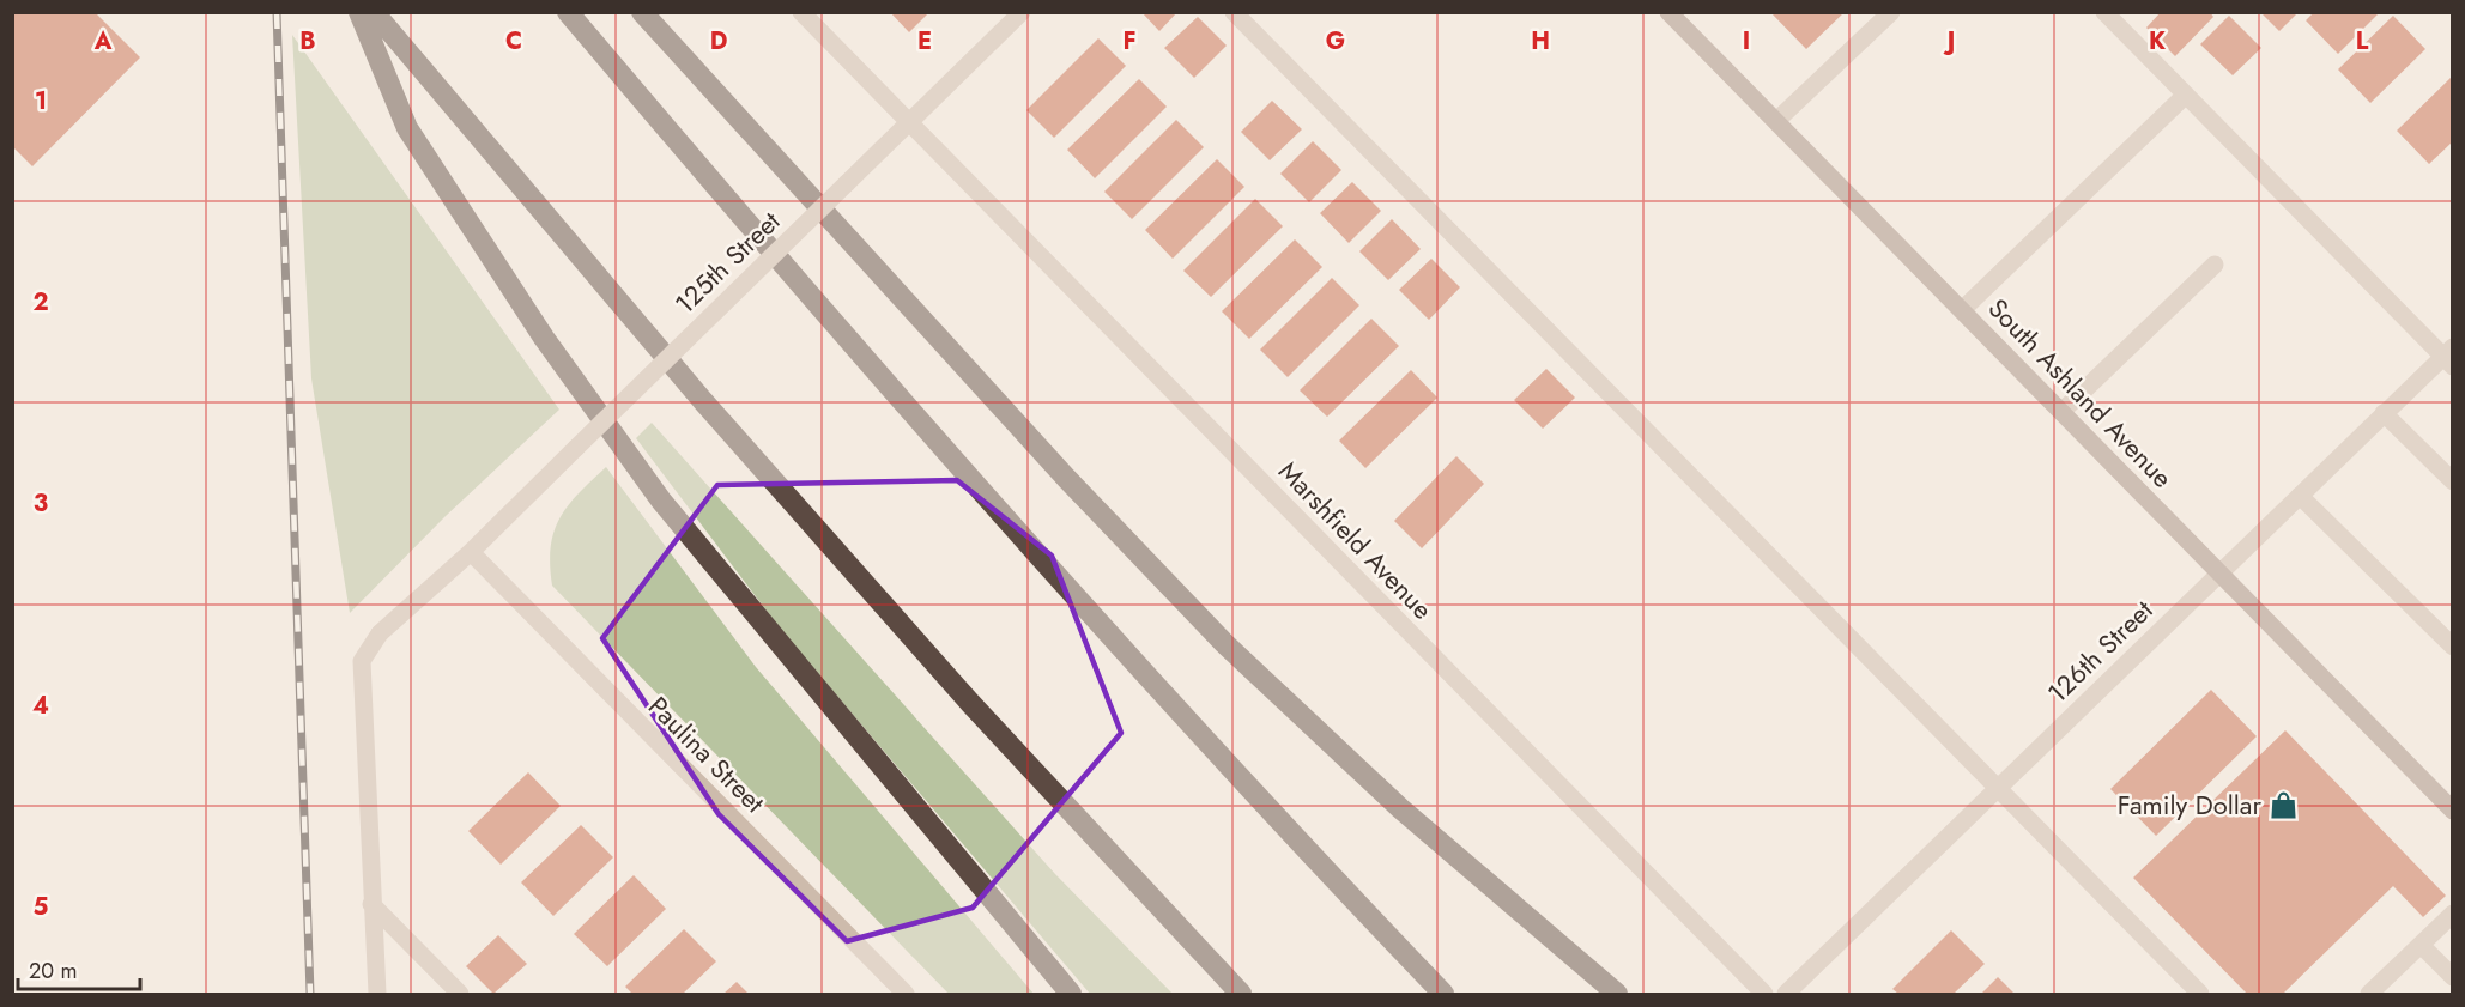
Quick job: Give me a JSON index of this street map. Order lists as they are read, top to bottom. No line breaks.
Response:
{"streets":{"main road":["South Ashland Avenue"],"street":["125th Street","Marshfield Avenue","126th Street","Paulina Street"]},"crossings":[["125th Street","Marshfield Avenue"],["125th Street","Paulina Street"],["South Ashland Avenue","126th Street"]],"places":{"shop":["Family Dollar"]},"scale_bar":"20 m","grid":{"columns":["A","B","C","D","E","F","G","H","I","J","K","L"],"rows":["1","2","3","4","5"]}}
